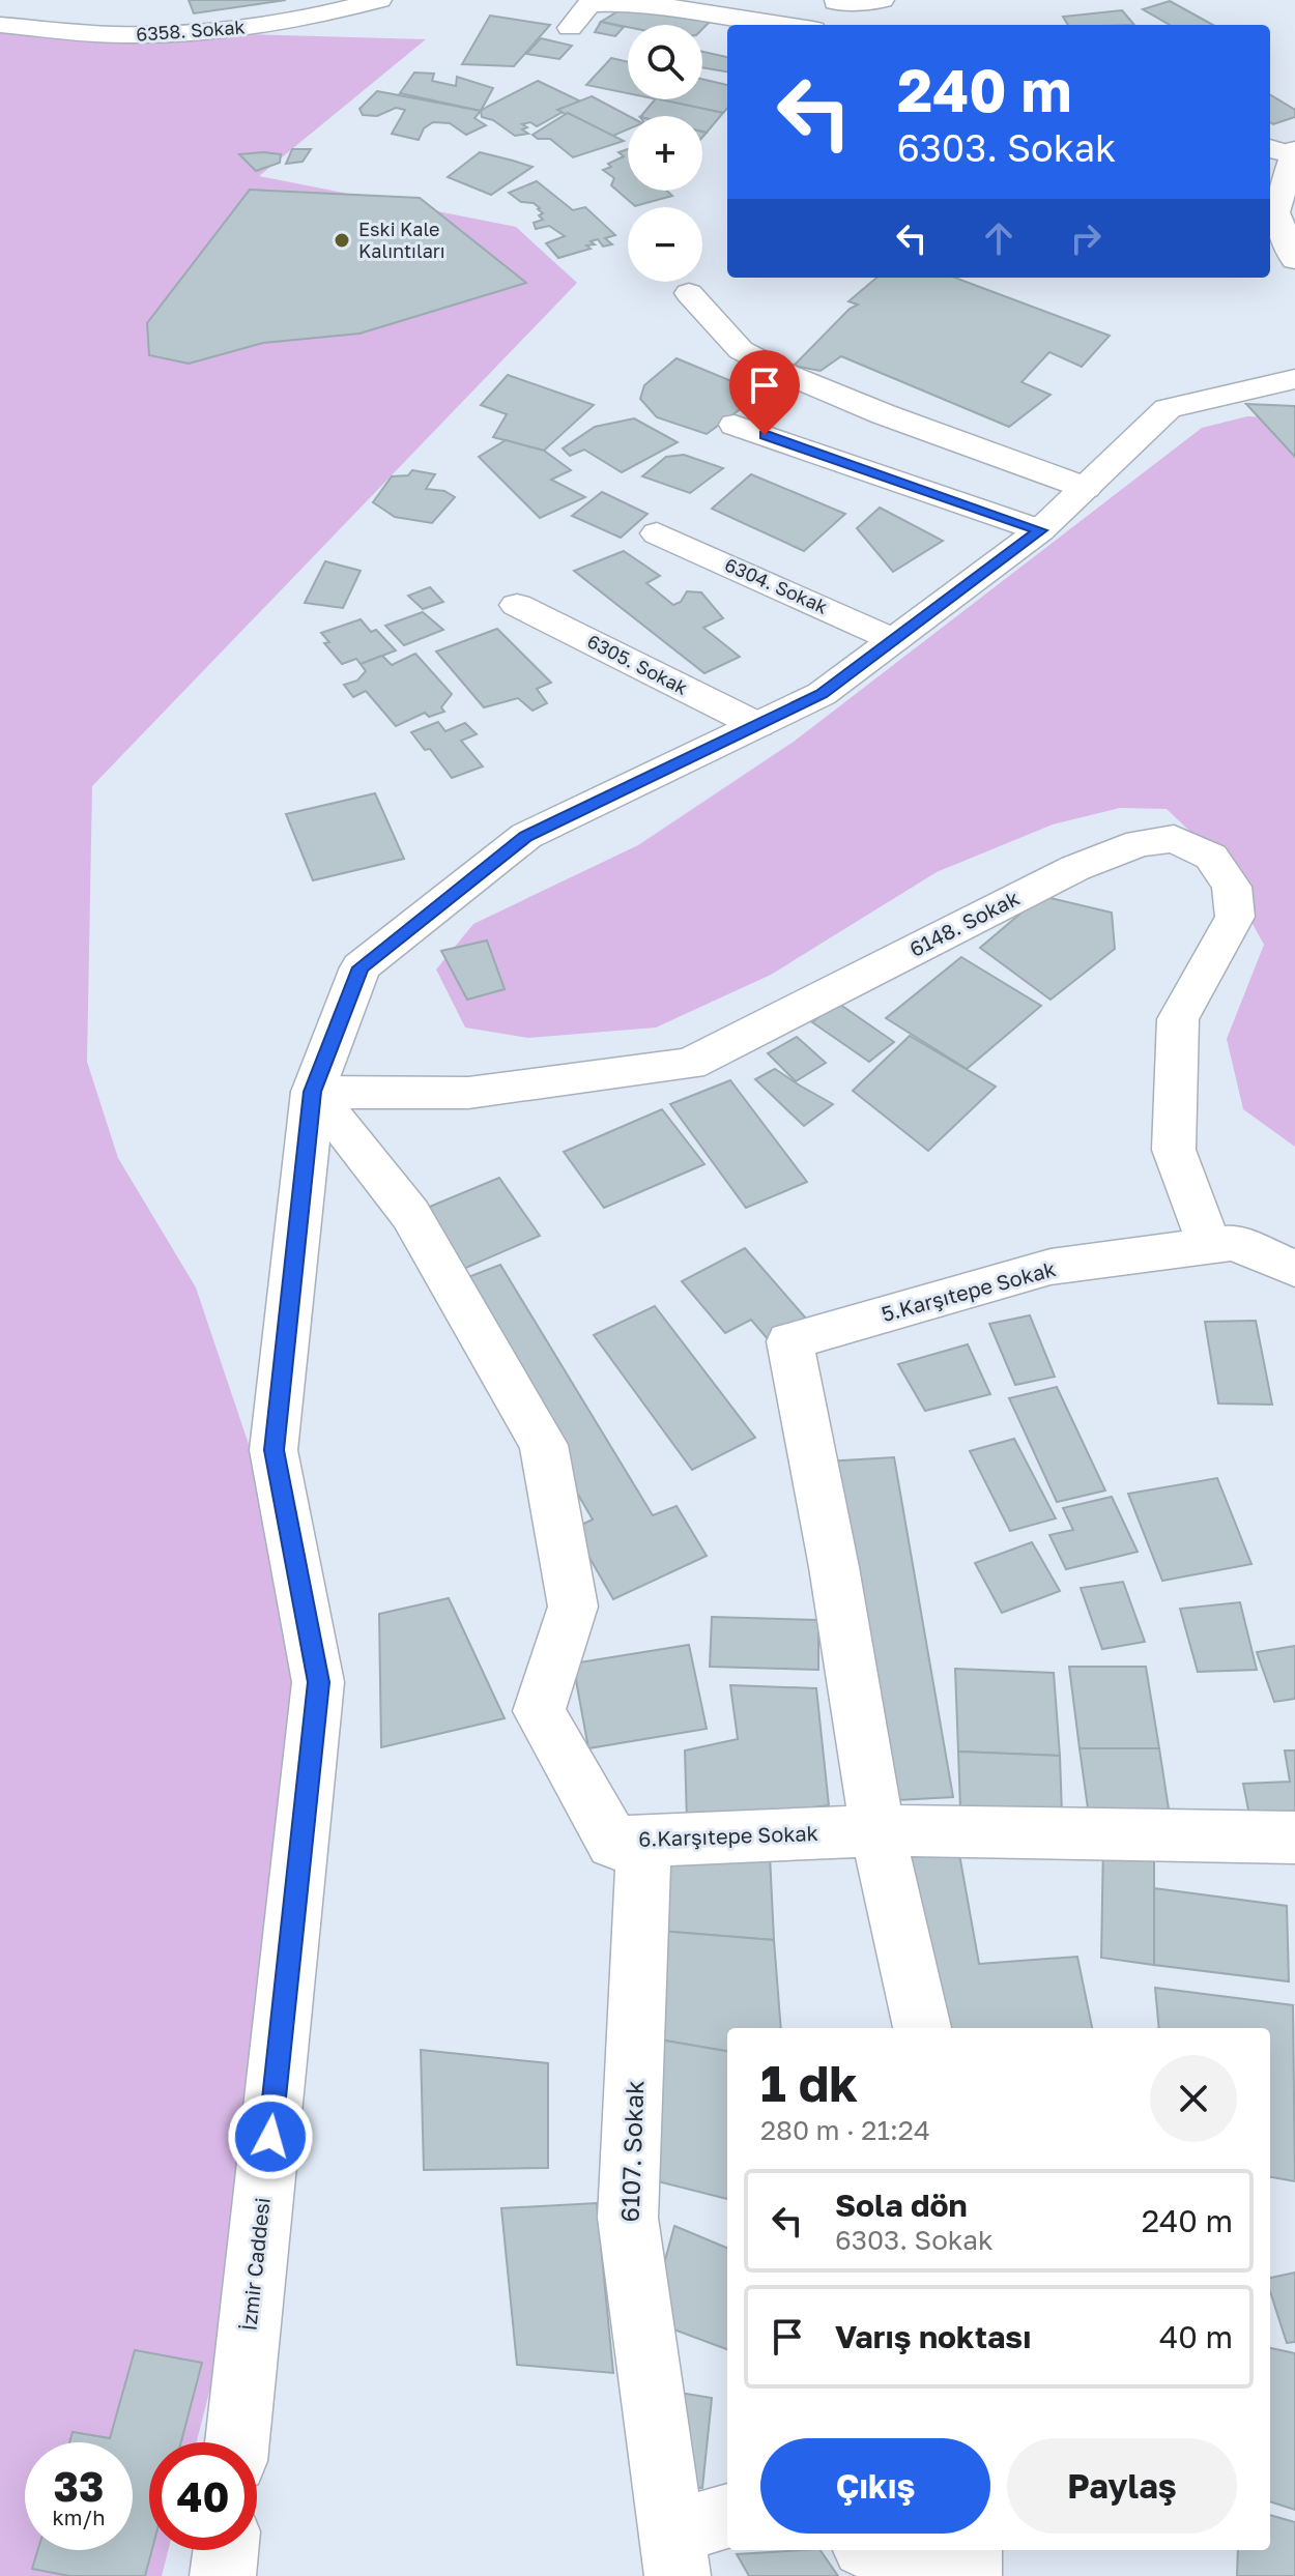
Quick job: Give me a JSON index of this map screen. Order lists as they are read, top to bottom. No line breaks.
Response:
{"streets":{"street":["6358. Sokak","6304. Sokak","6305. Sokak","6148. Sokak","5.Karşıtepe Sokak","6.Karşıtepe Sokak","6107. Sokak","İzmir Caddesi"]},"crossings":[["6304. Sokak","İzmir Caddesi"],["6305. Sokak","İzmir Caddesi"],["6148. Sokak","5.Karşıtepe Sokak"],["6148. Sokak","6.Karşıtepe Sokak"],["6148. Sokak","İzmir Caddesi"],["5.Karşıtepe Sokak","6.Karşıtepe Sokak"],["6.Karşıtepe Sokak","6107. Sokak"],["6.Karşıtepe Sokak","İzmir Caddesi"]],"places":["Eski Kale Kalıntıları"],"page":{"map_buttons":["+","−"],"turn":["240 m","6303. Sokak"],"heading":["1 dk","280 m · 21:24"],"list":[{"name":"Sola dön","note":"6303. Sokak","value":"240 m"},{"name":"Varış noktası","value":"40 m"}],"buttons":["Çıkış","Paylaş"],"speed":"33 km/h","limit":"40"}}
